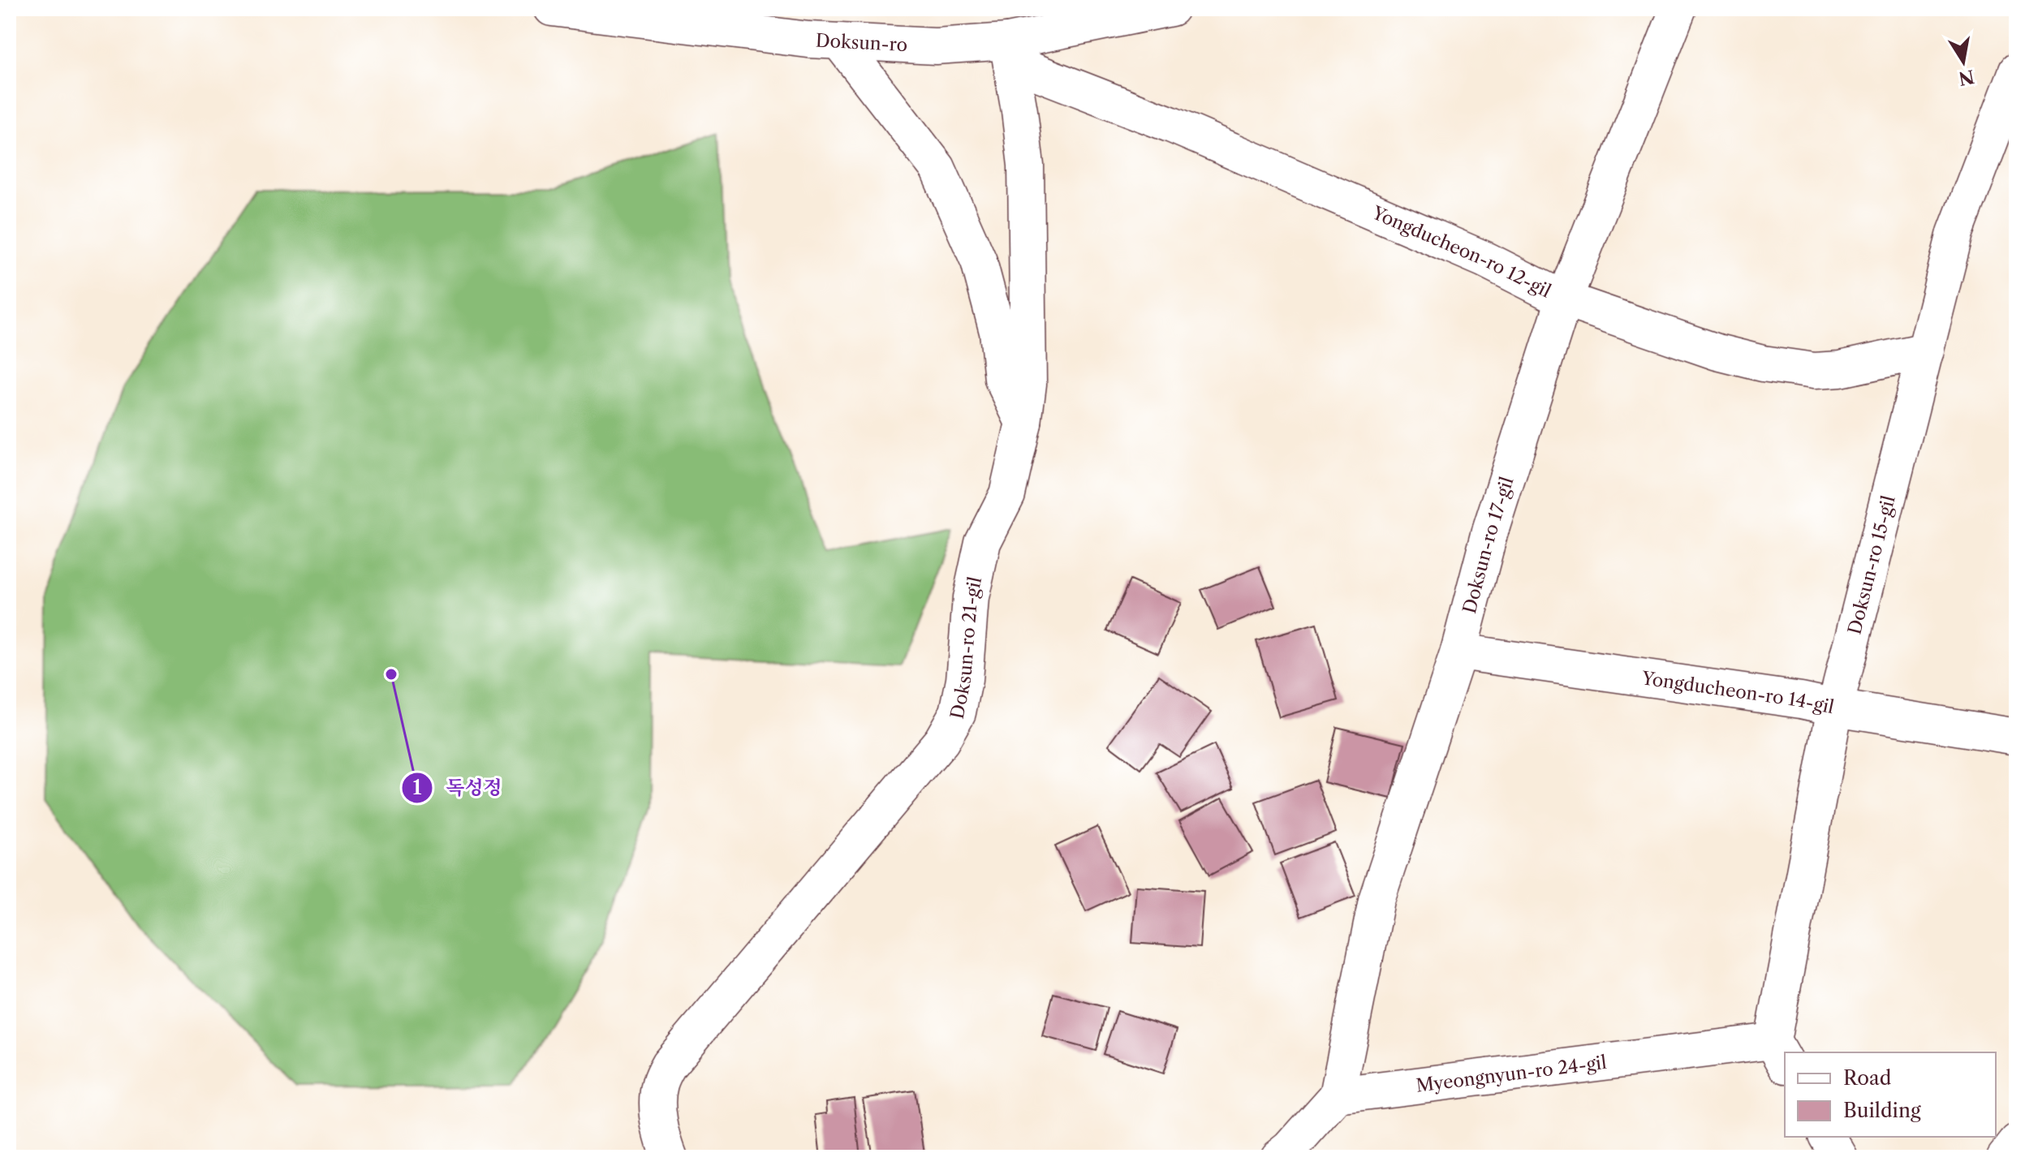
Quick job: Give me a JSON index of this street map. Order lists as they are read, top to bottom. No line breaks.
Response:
{"streets":{"street":["Doksun-ro","Yongducheon-ro 12-gil","Doksun-ro 17-gil","Doksun-ro 15-gil","Doksun-ro 21-gil","Yongducheon-ro 14-gil","Myeongnyun-ro 24-gil"]},"crossings":[["Doksun-ro","Yongducheon-ro 12-gil"],["Doksun-ro","Doksun-ro 21-gil"],["Yongducheon-ro 12-gil","Doksun-ro 17-gil"],["Yongducheon-ro 12-gil","Doksun-ro 15-gil"],["Yongducheon-ro 12-gil","Doksun-ro 21-gil"],["Doksun-ro 17-gil","Yongducheon-ro 14-gil"],["Doksun-ro 17-gil","Myeongnyun-ro 24-gil"],["Doksun-ro 15-gil","Yongducheon-ro 14-gil"],["Doksun-ro 15-gil","Myeongnyun-ro 24-gil"]],"places":["독성정"],"legend":["Road","Building"],"north":"bottom"}
